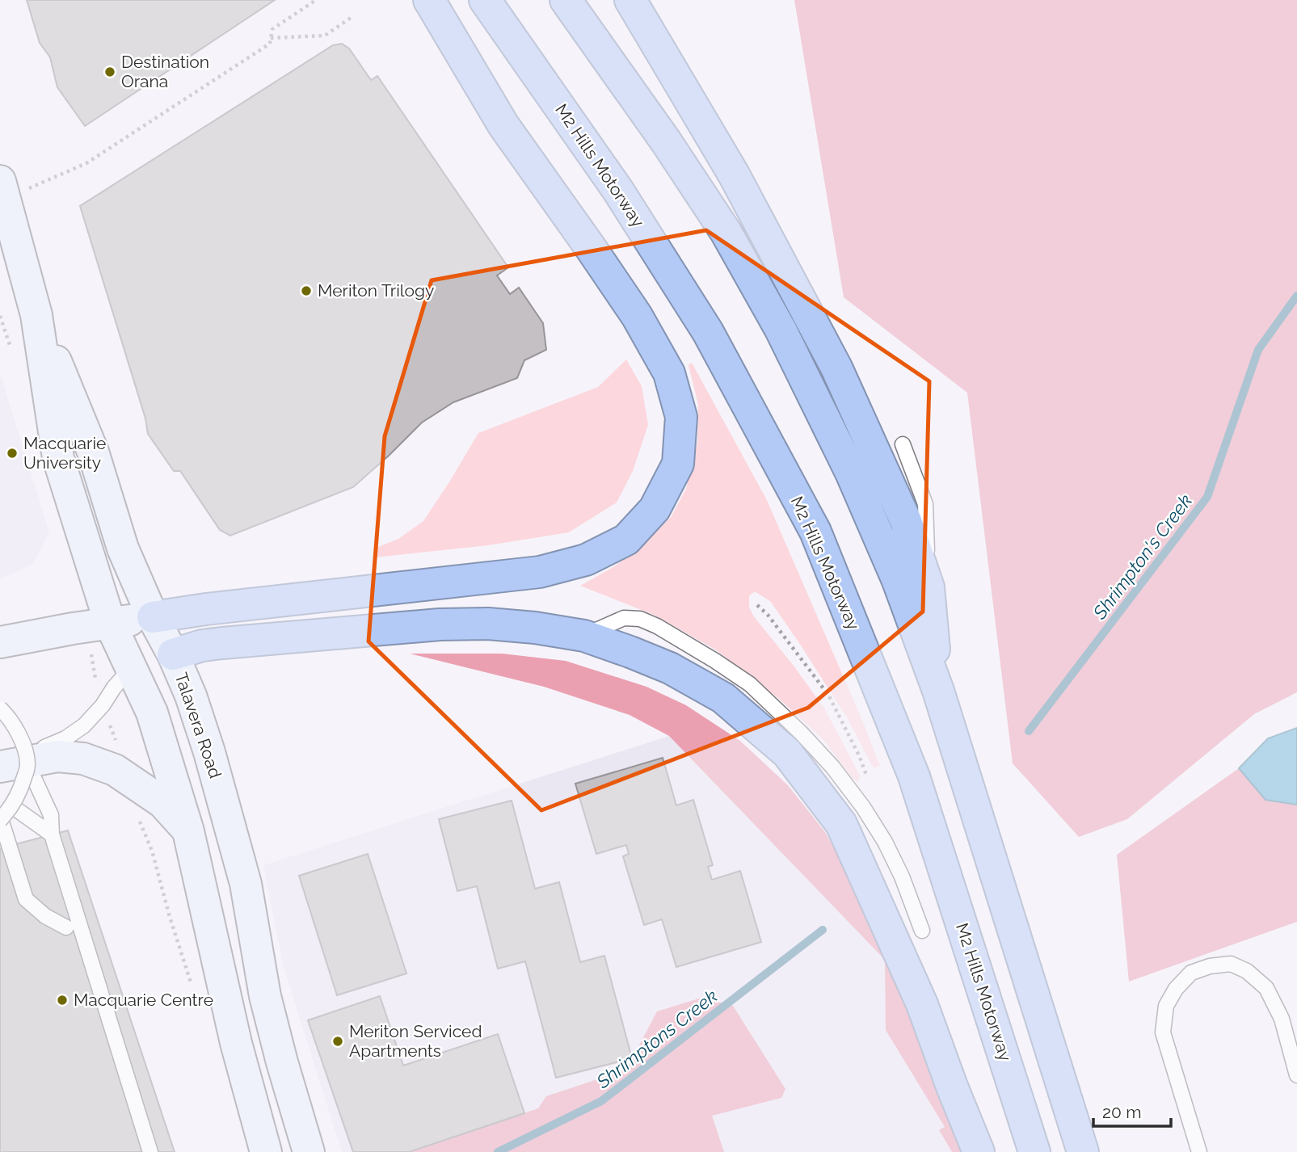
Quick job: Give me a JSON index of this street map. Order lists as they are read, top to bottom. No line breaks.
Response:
{"streets":{"highway":["M2 Hills Motorway"],"main road":["Talavera Road"]},"water":["Shrimpton's Creek","Shrimptons Creek"],"places":["Destination Orana","Meriton Trilogy","Macquarie University","Macquarie Centre","Meriton Serviced Apartments"],"scale_bar":"20 m"}
